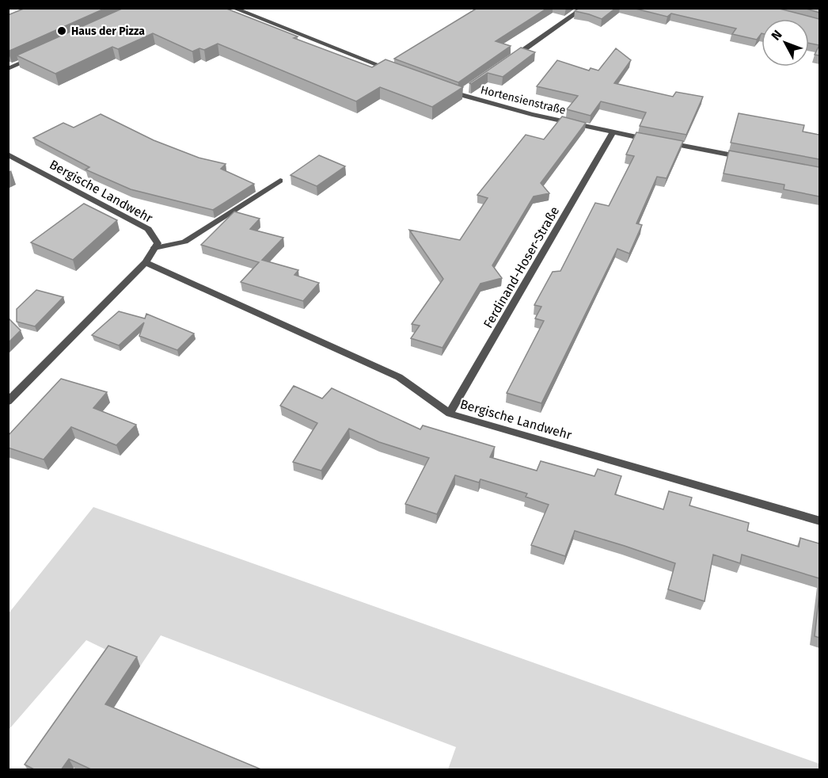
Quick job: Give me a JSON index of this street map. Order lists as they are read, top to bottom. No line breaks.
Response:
{"streets":{"street":["Hortensienstraße","Bergische Landwehr","Ferdinand-Hoser-Straße"]},"crossings":[["Hortensienstraße","Ferdinand-Hoser-Straße"],["Bergische Landwehr","Ferdinand-Hoser-Straße"]],"places":["Haus der Pizza"],"north":"top left"}
